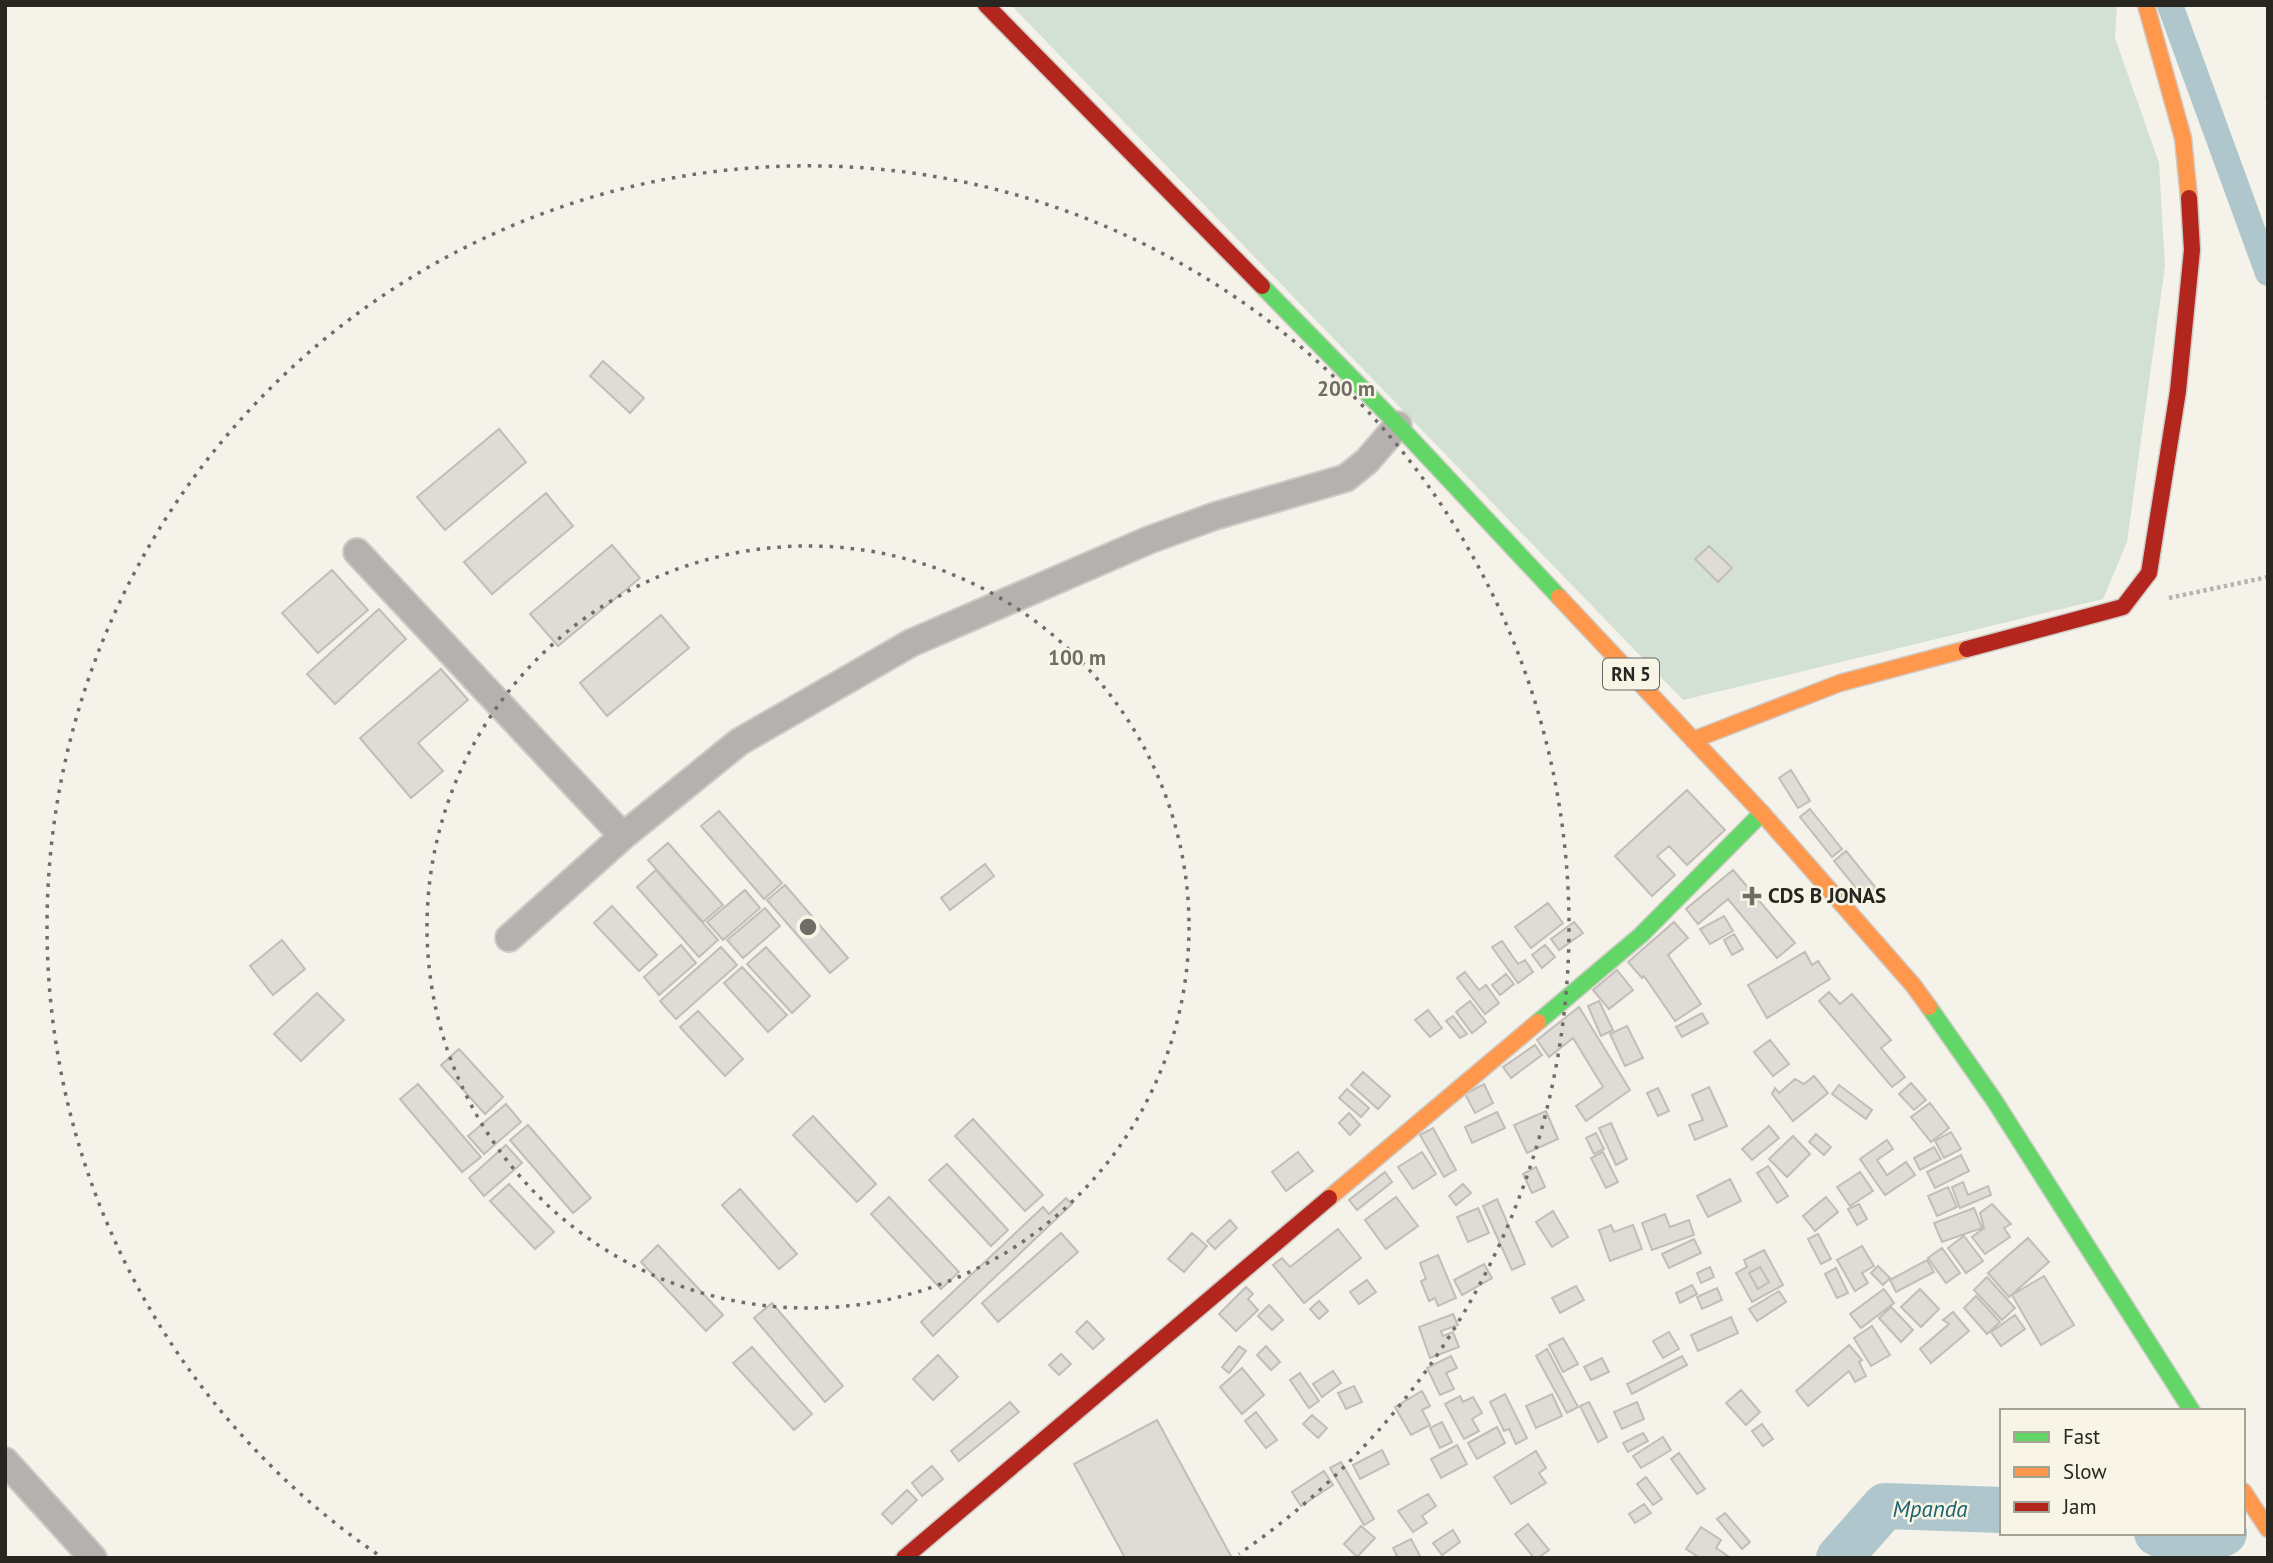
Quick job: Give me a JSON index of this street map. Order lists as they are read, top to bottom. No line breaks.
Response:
{"streets":{"street":["RN 5"]},"water":["Mpanda"],"places":{"health":["CDS B JONAS"]},"legend":["Fast","Slow","Jam"],"rings":["200 m","100 m"]}
